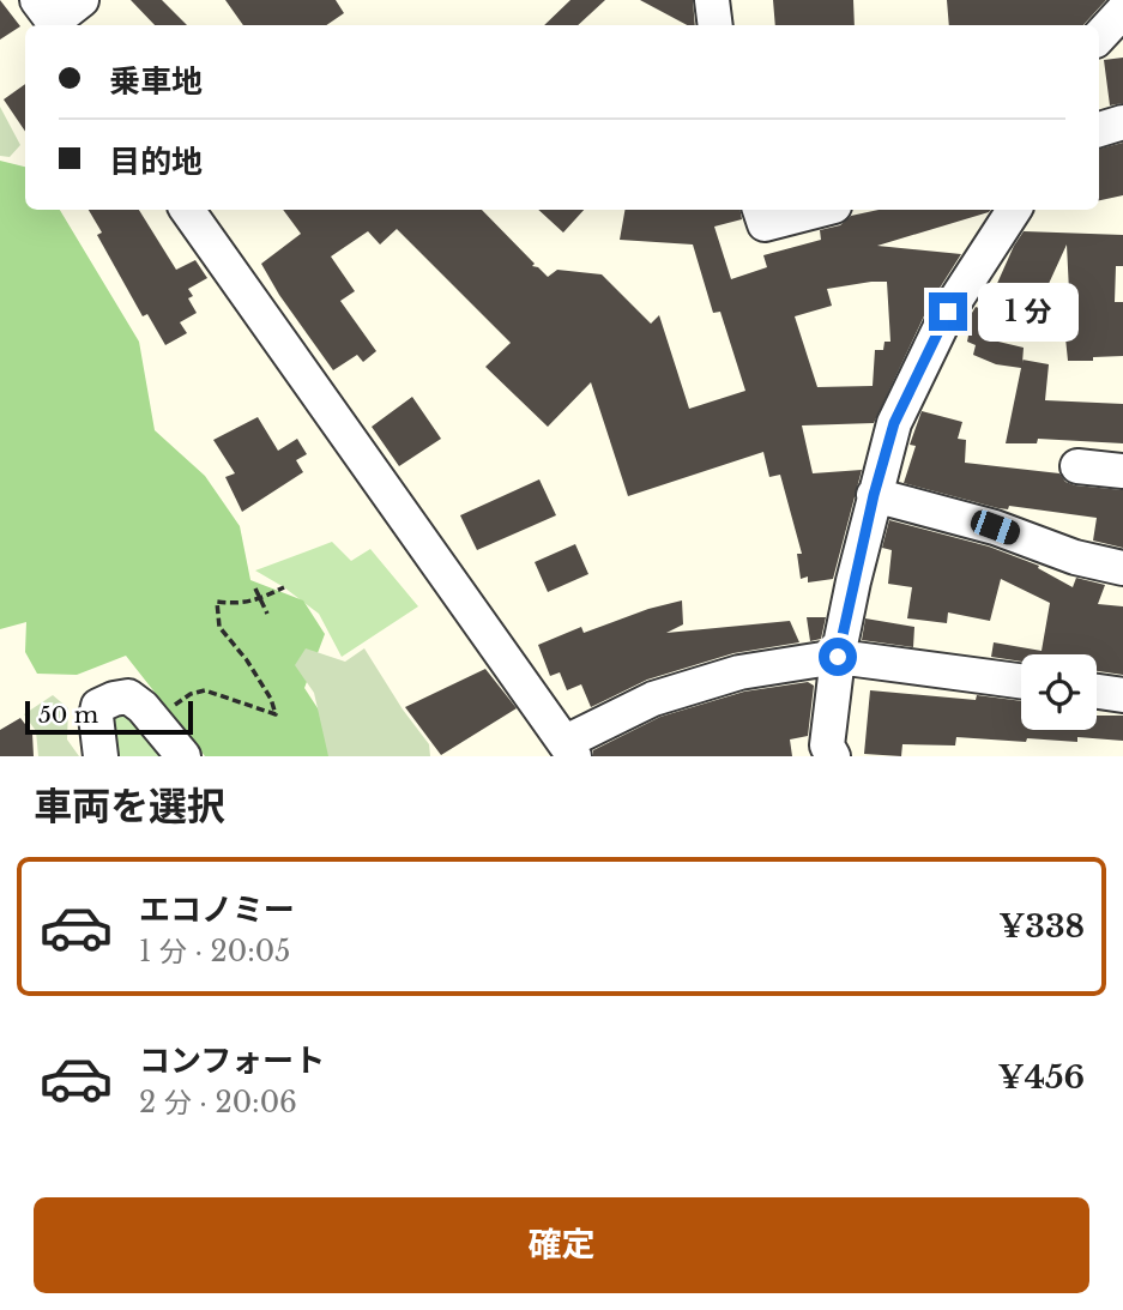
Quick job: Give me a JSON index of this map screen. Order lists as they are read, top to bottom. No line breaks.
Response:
{"scale_bar":"50 m","page":{"banner":["乗車地","目的地"],"bubble":"1 分","scale":"50 m","heading":"車両を選択","list":[{"name":"エコノミー","note":"1 分 · 20:05","value":"¥338"},{"name":"コンフォート","note":"2 分 · 20:06","value":"¥456"}],"buttons":"確定"}}
